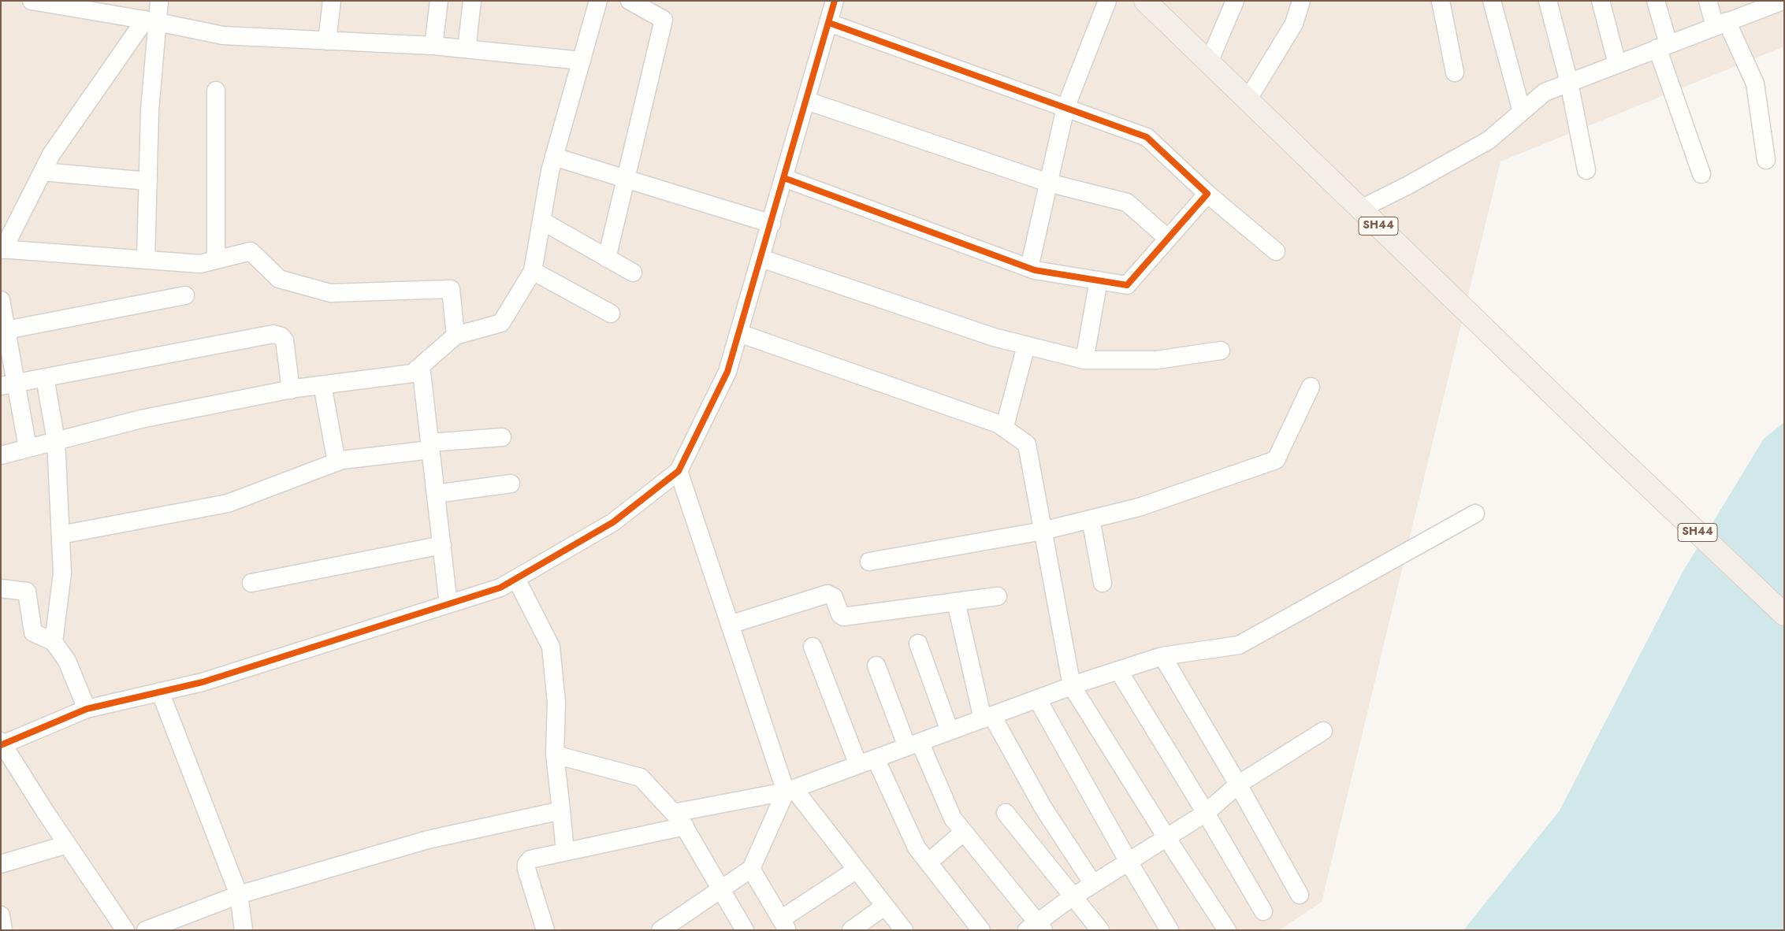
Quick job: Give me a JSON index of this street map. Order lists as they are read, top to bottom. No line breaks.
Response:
{"streets":{"main road":["SH44"]}}
